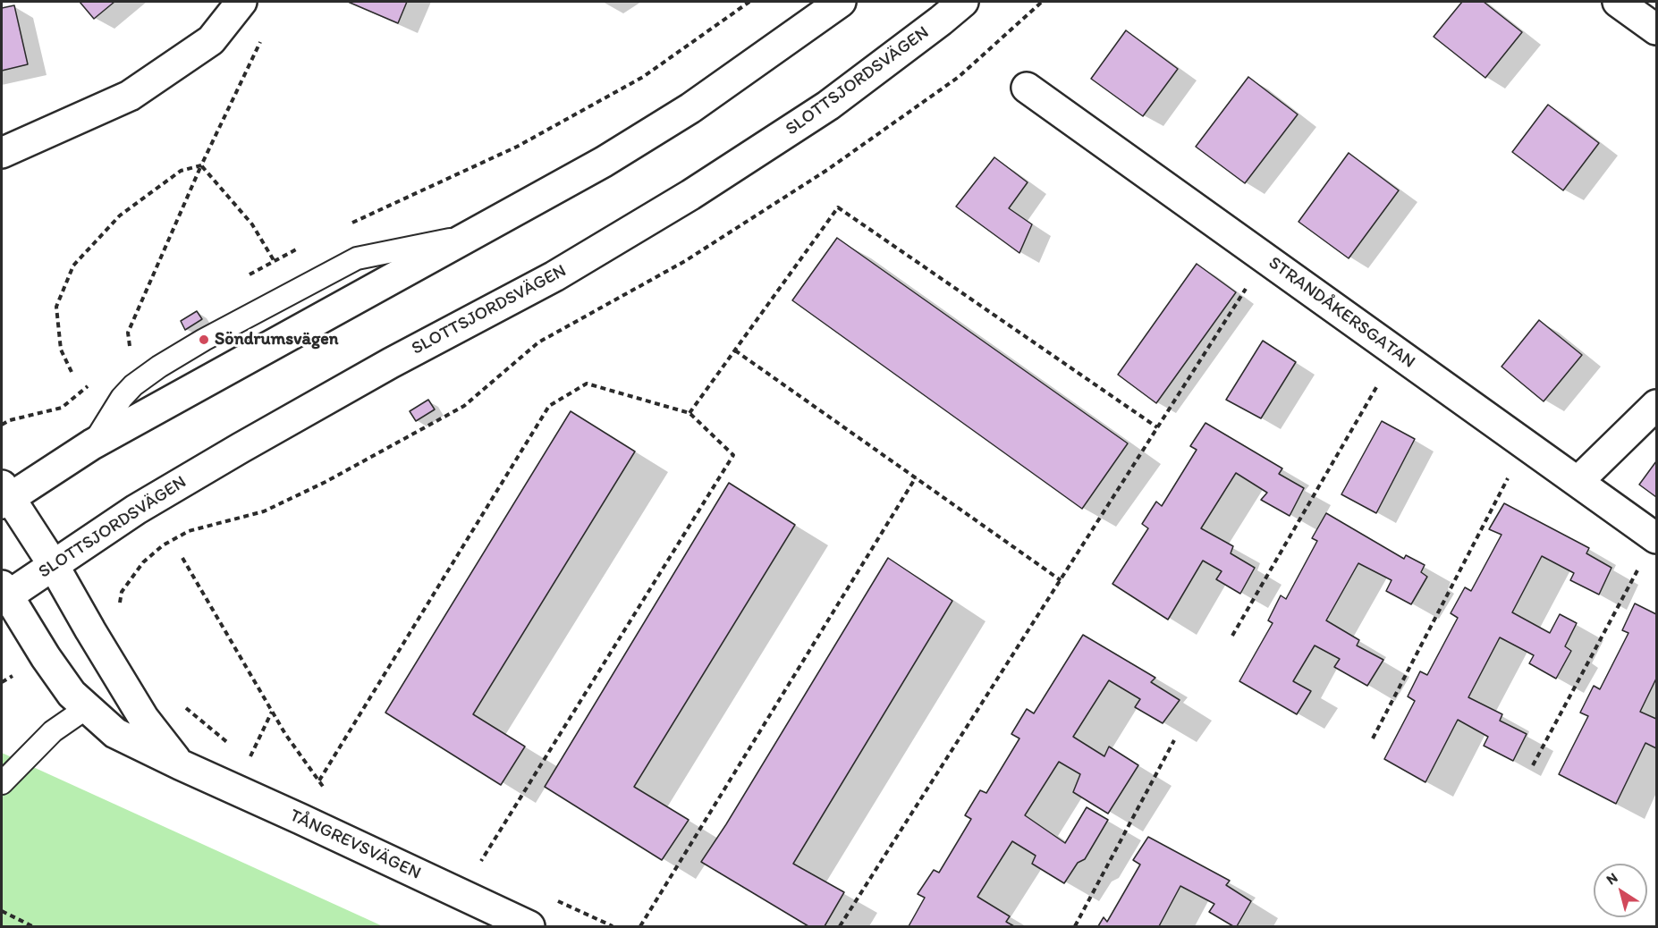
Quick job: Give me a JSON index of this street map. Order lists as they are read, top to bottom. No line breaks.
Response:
{"streets":{"street":["SLOTTSJORDSVÄGEN","STRANDÅKERSGATAN","TÅNGREVSVÄGEN"]},"crossings":[["SLOTTSJORDSVÄGEN","TÅNGREVSVÄGEN"]],"places":["Söndrumsvägen"],"north":"top left"}
